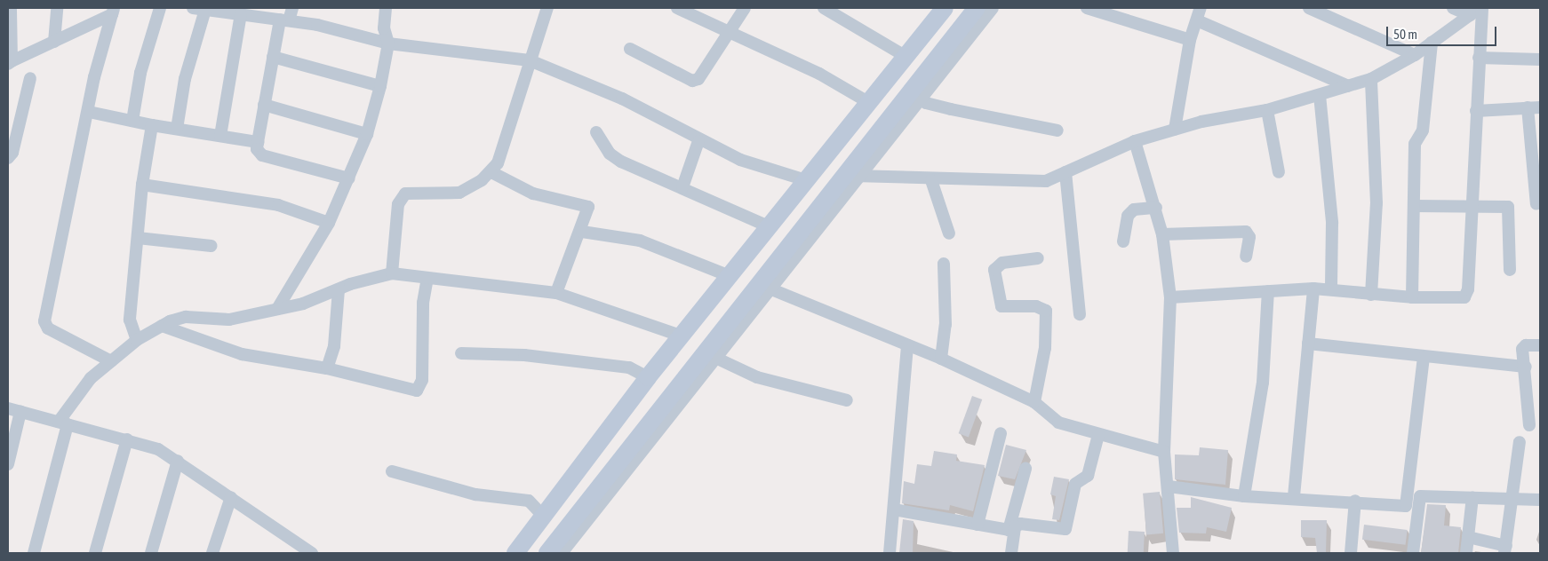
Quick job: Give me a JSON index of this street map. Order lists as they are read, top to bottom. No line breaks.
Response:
{"scale_bar":"50 m"}
